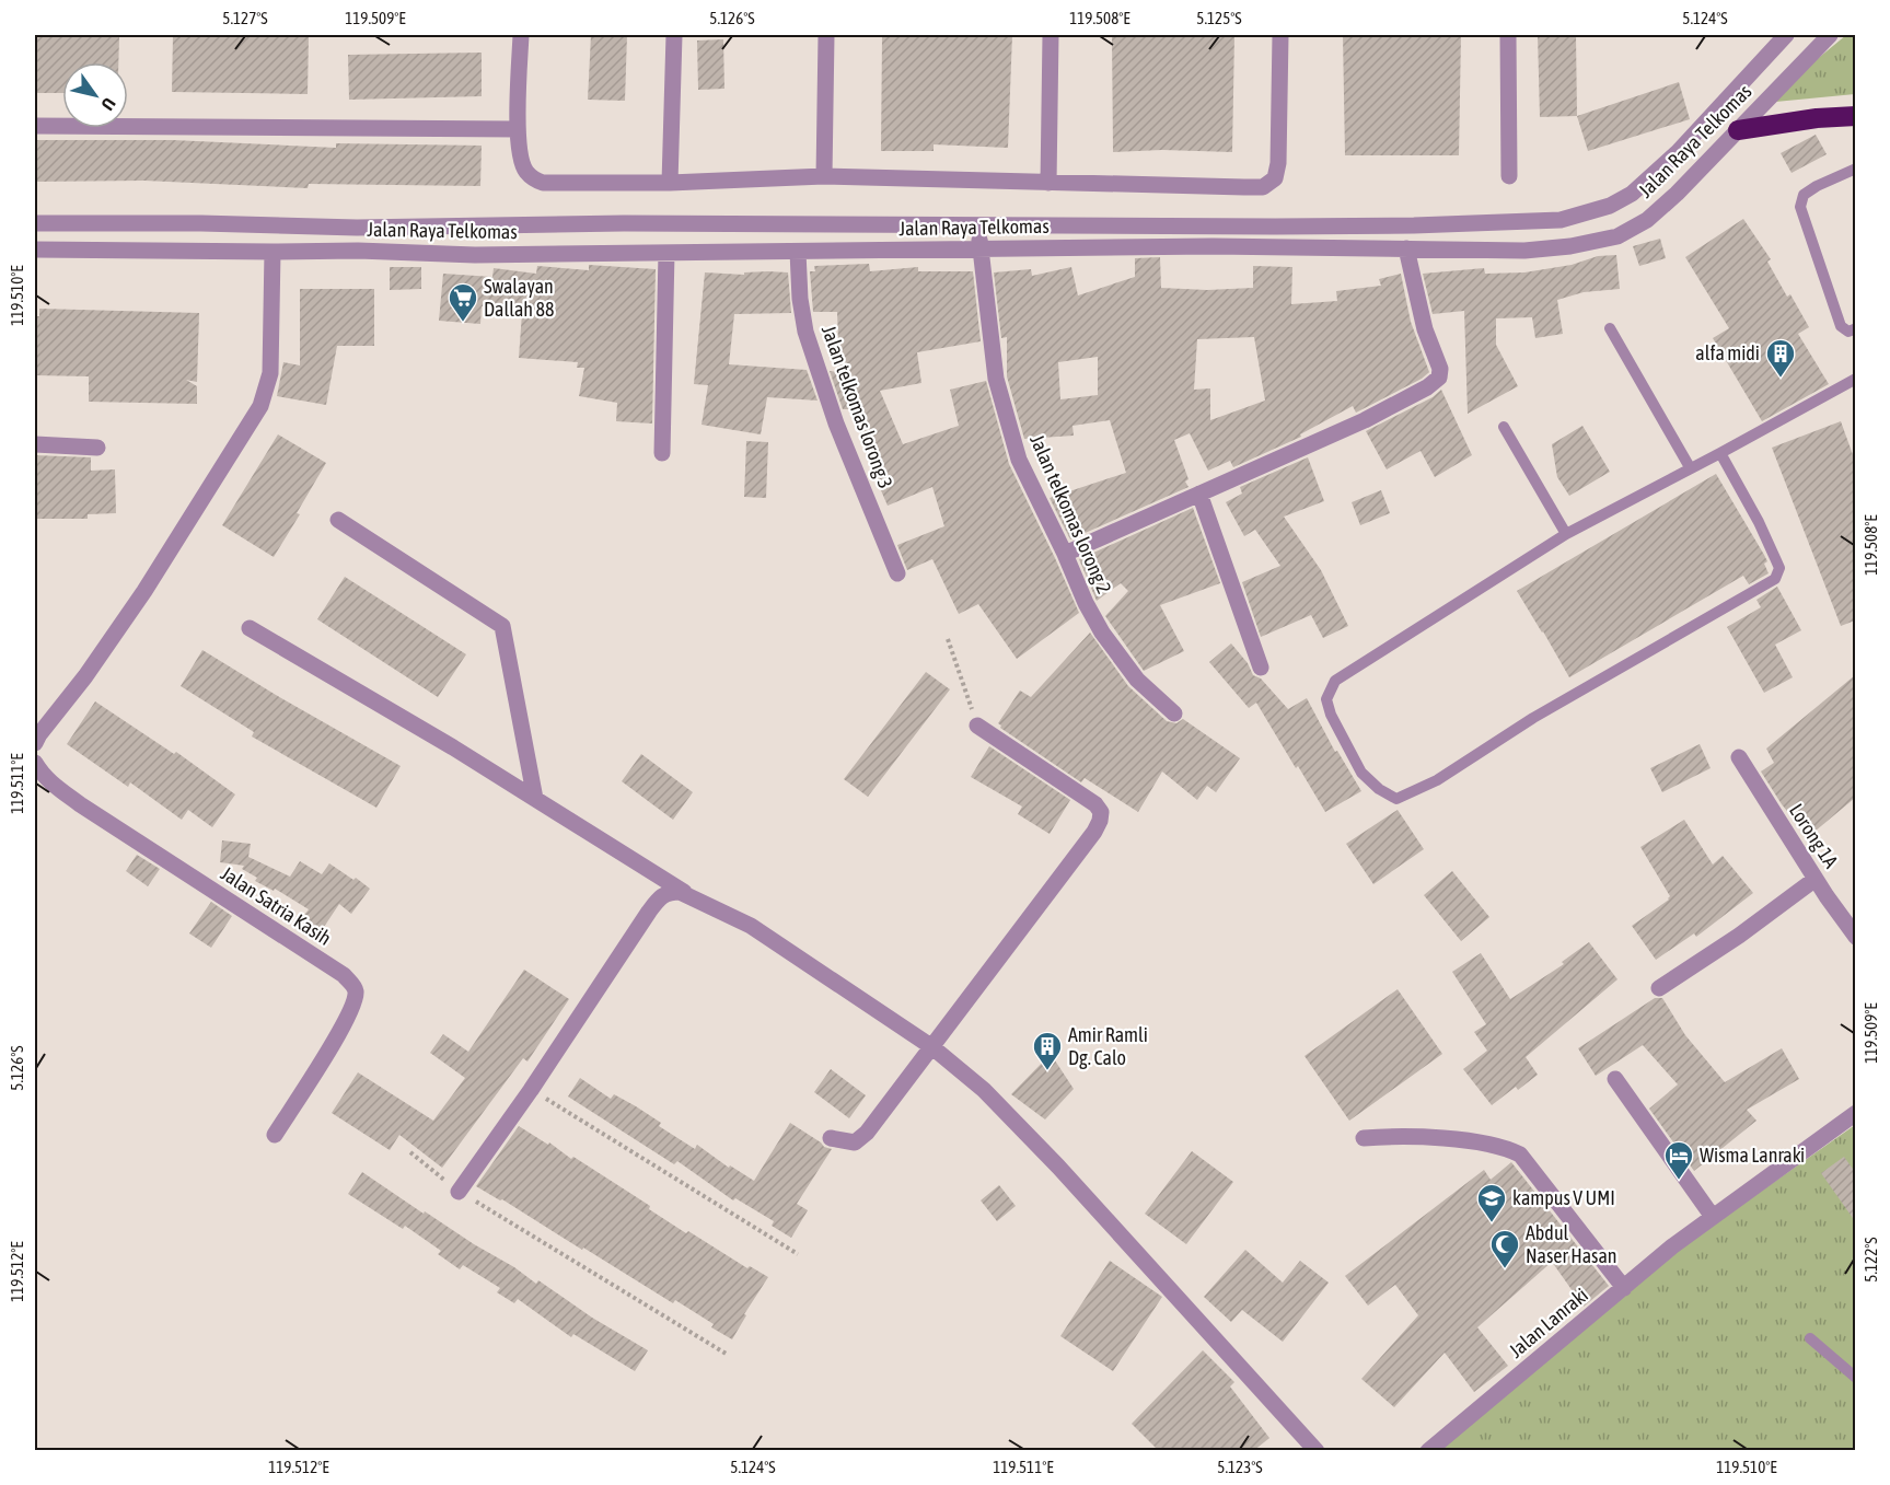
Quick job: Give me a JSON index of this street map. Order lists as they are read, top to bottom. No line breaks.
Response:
{"streets":{"street":["Jalan Raya Telkomas","Jalan telkomas lorong 3","Jalan telkomas lorong 2","Lorong 1A","Jalan Satria Kasih","Jalan Lanraki"]},"crossings":[["Jalan Raya Telkomas","Jalan telkomas lorong 3"],["Jalan Raya Telkomas","Jalan telkomas lorong 2"]],"places":{"supermarket":["Swalayan Dallah 88"],"building":["alfa midi","Amir Ramli Dg. Calo"],"hotel":["Wisma Lanraki"],"school or university":["kampus V UMI"],"mosque":["Abdul Naser Hasan"]},"north":"bottom right","coordinates":["5.127°S","119.509°E","5.126°S","119.508°E","5.125°S","5.124°S","119.510°E","119.511°E","5.122°S","119.512°E","5.123°S"]}
